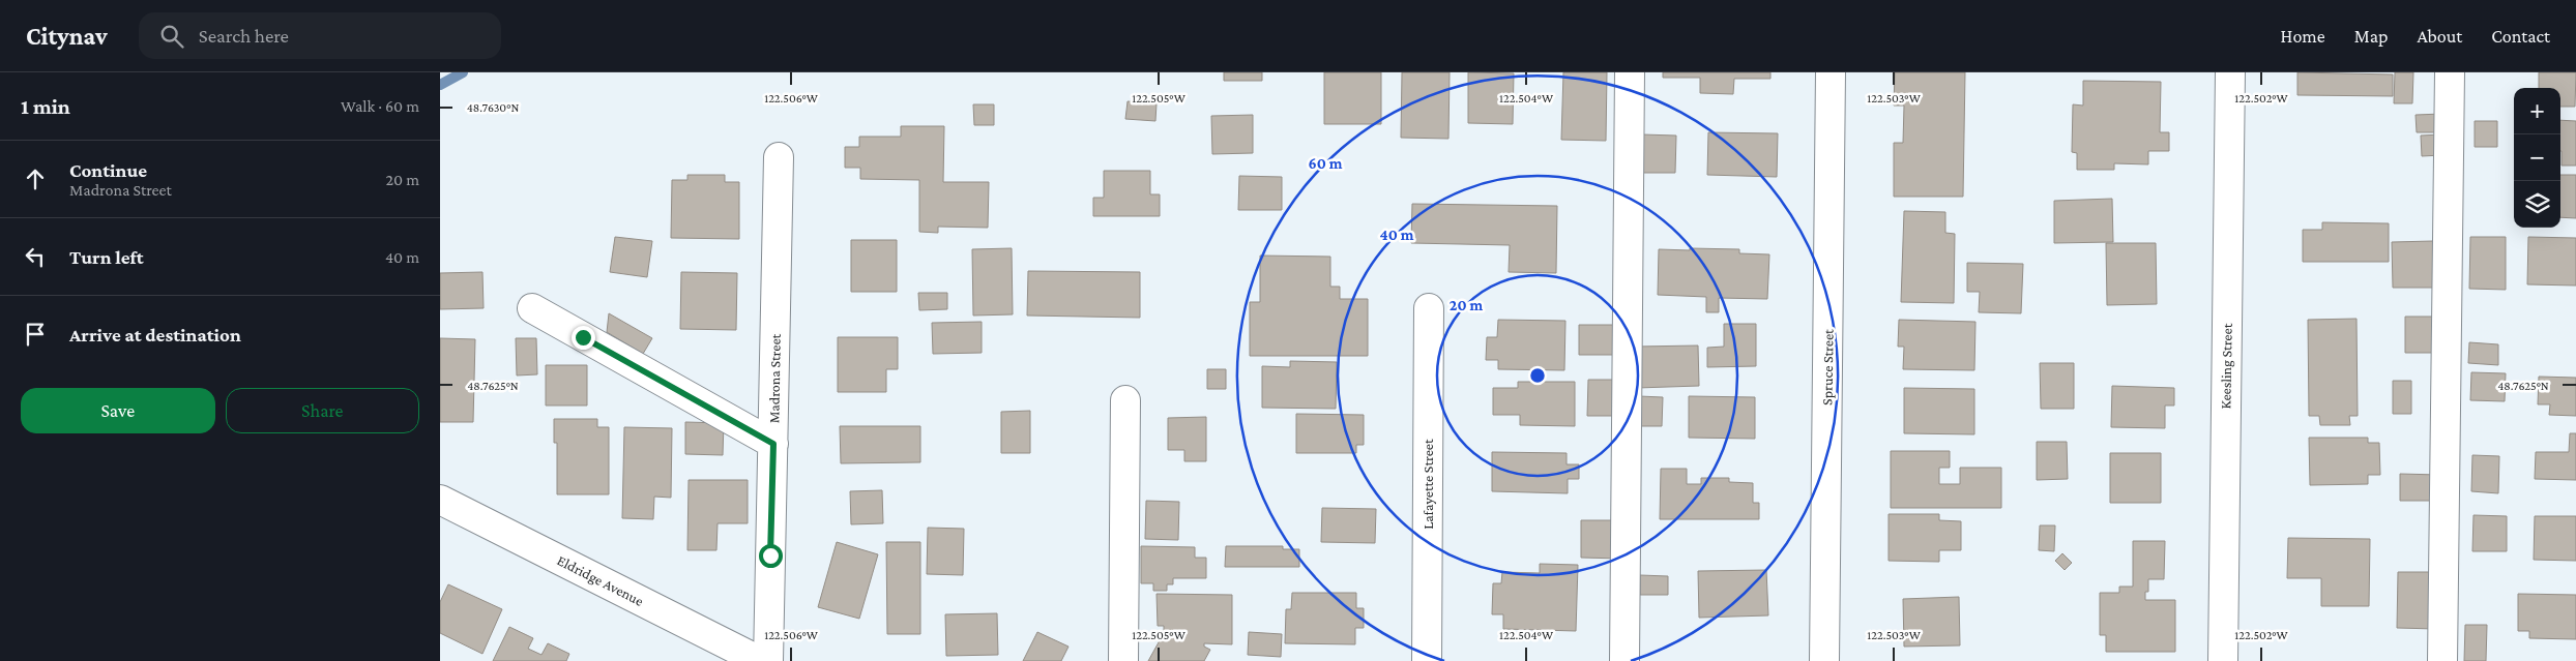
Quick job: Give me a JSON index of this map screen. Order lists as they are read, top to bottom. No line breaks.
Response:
{"streets":{"street":["Keesling Street","Spruce Street","Madrona Street","Lafayette Street","Eldridge Avenue"]},"page":{"header":"Citynav","search":"Search here","nav":["Home","Map","About","Contact"],"heading":["1 min","Walk · 60 m"],"map_buttons":["+","−"],"list":[["Continue","Madrona Street","20 m"],["Turn left","40 m"],"Arrive at destination"],"buttons":["Save","Share"]},"coordinates":["122.506°W","122.505°W","122.504°W","122.503°W","122.502°W","48.7630°N","48.7625°N"],"rings":["60 m","40 m","20 m"]}
